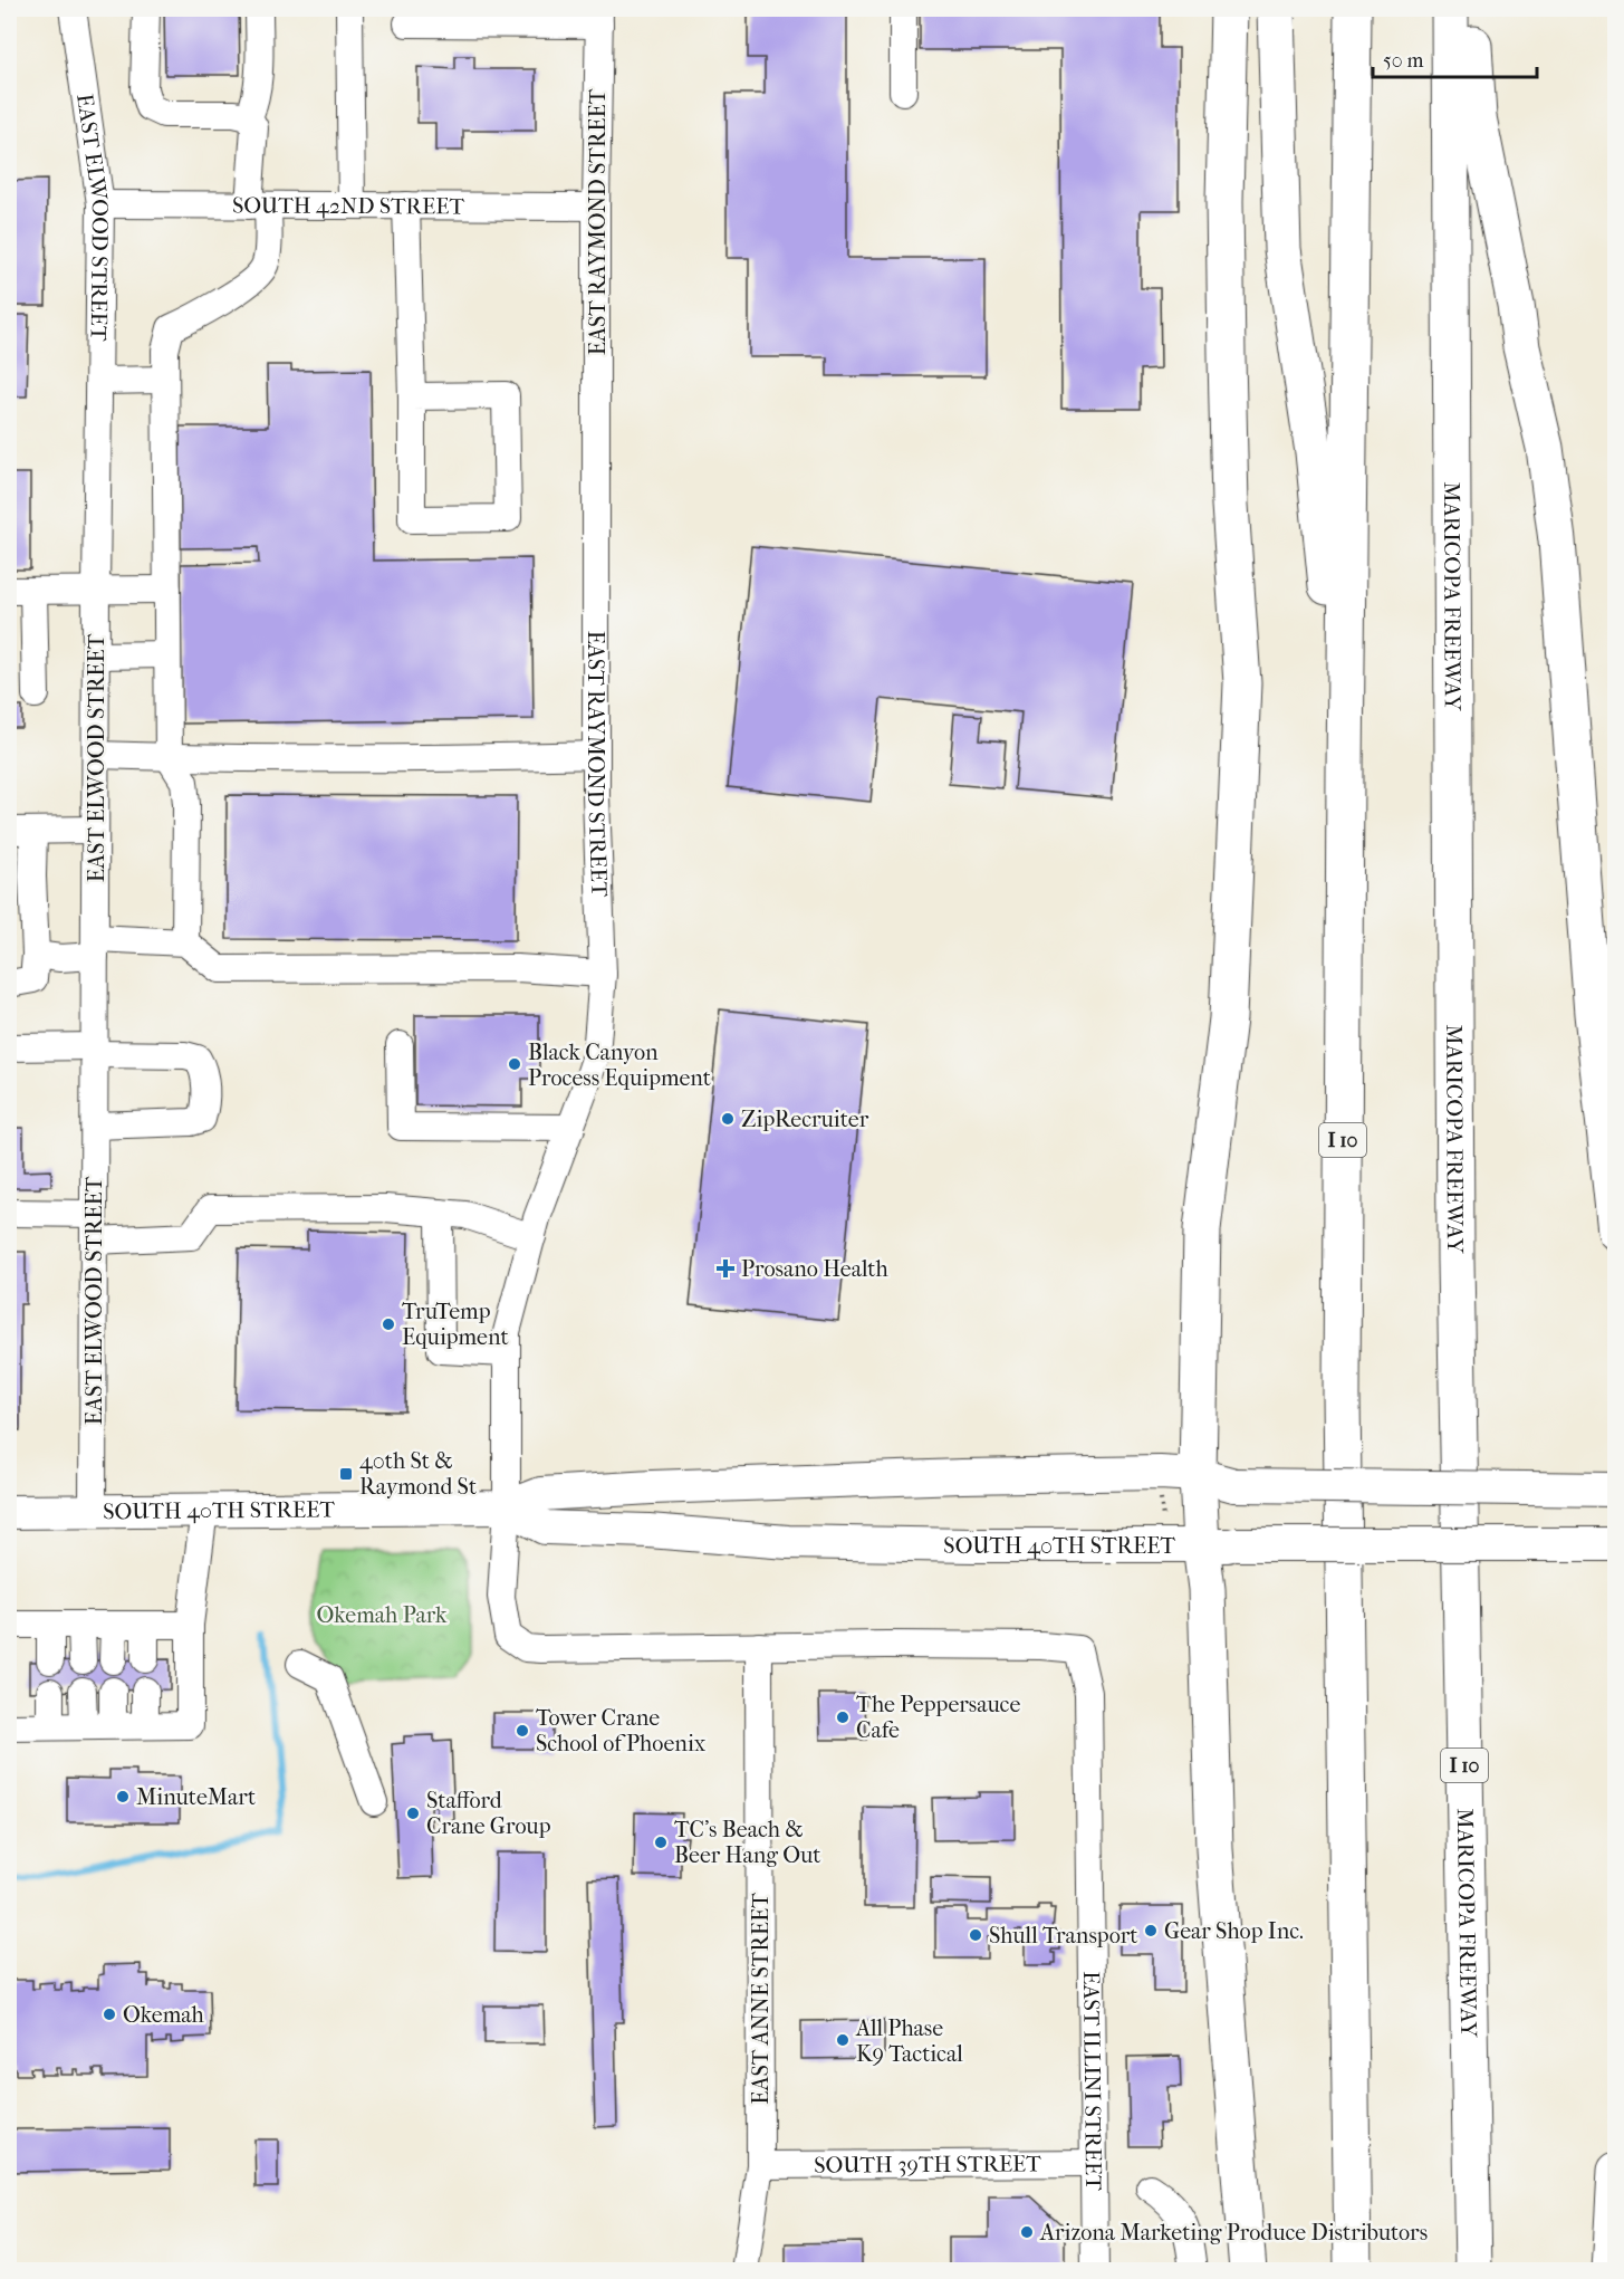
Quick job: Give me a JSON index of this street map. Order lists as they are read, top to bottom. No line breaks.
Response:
{"streets":{"highway":["MARICOPA FREEWAY","I 10"],"main road":["SOUTH 40TH STREET"],"street":["SOUTH 42ND STREET","EAST ELWOOD STREET","EAST RAYMOND STREET","EAST ANNE STREET","EAST ILLINI STREET","SOUTH 39TH STREET"]},"crossings":[["SOUTH 42ND STREET","EAST ELWOOD STREET"],["SOUTH 42ND STREET","EAST RAYMOND STREET"],["EAST ELWOOD STREET","SOUTH 40TH STREET"],["EAST RAYMOND STREET","SOUTH 40TH STREET"],["EAST ANNE STREET","EAST ILLINI STREET"],["EAST ANNE STREET","SOUTH 39TH STREET"],["EAST ILLINI STREET","SOUTH 39TH STREET"]],"parks":["Okemah Park"],"places":{"other":["Black Canyon Process Equipment","ZipRecruiter","TruTemp Equipment","The Peppersauce Cafe","Tower Crane School of Phoenix","MinuteMart","Stafford Crane Group","TC's Beach & Beer Hang Out","Gear Shop Inc.","Shull Transport","Okemah","All Phase K9 Tactical","Arizona Marketing Produce Distributors"],"health":["Prosano Health"],"transit":["40th St & Raymond St"]},"scale_bar":"50 m"}
